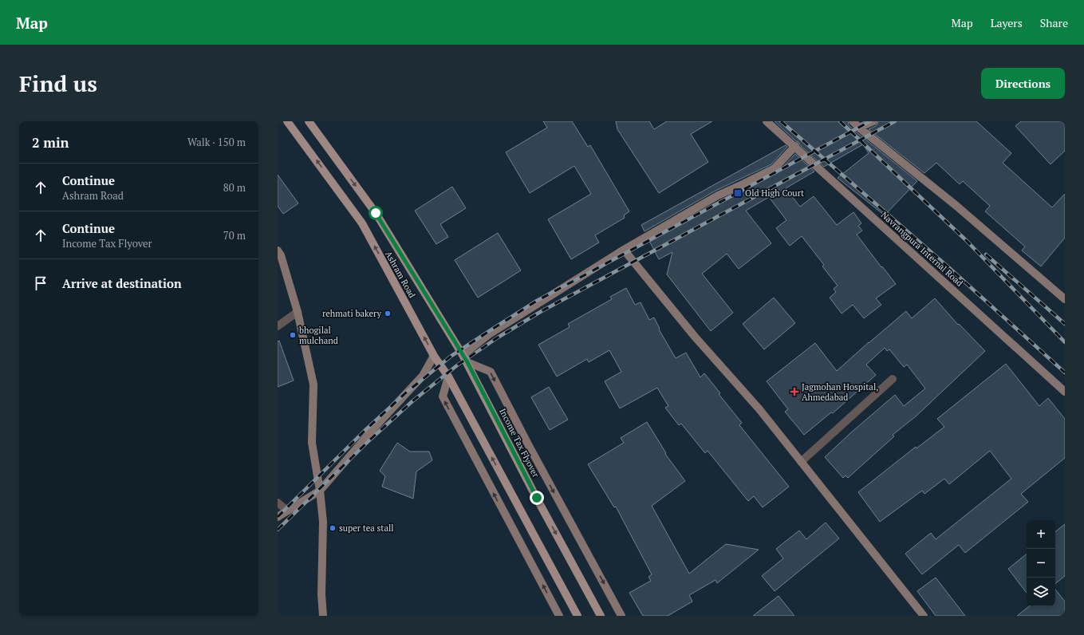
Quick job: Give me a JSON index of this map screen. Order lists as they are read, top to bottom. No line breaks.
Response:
{"streets":{"main road":["Navrangpura Internal Road","Ashram Road","Income Tax Flyover"]},"crossings":[["Ashram Road","Income Tax Flyover"]],"places":{"transit":["Old High Court"],"other":["rehmati bakery","bhogilal mulchand","super tea stall"],"health":["Jagmohan Hospital, Ahmedabad"]},"page":{"header":"Map","nav":["Map","Layers","Share"],"buttons":"Directions","title":"Find us","heading":["2 min","Walk · 150 m"],"list":[["Continue","Ashram Road","80 m"],["Continue","Income Tax Flyover","70 m"],"Arrive at destination"],"map_buttons":["+","−"]}}
